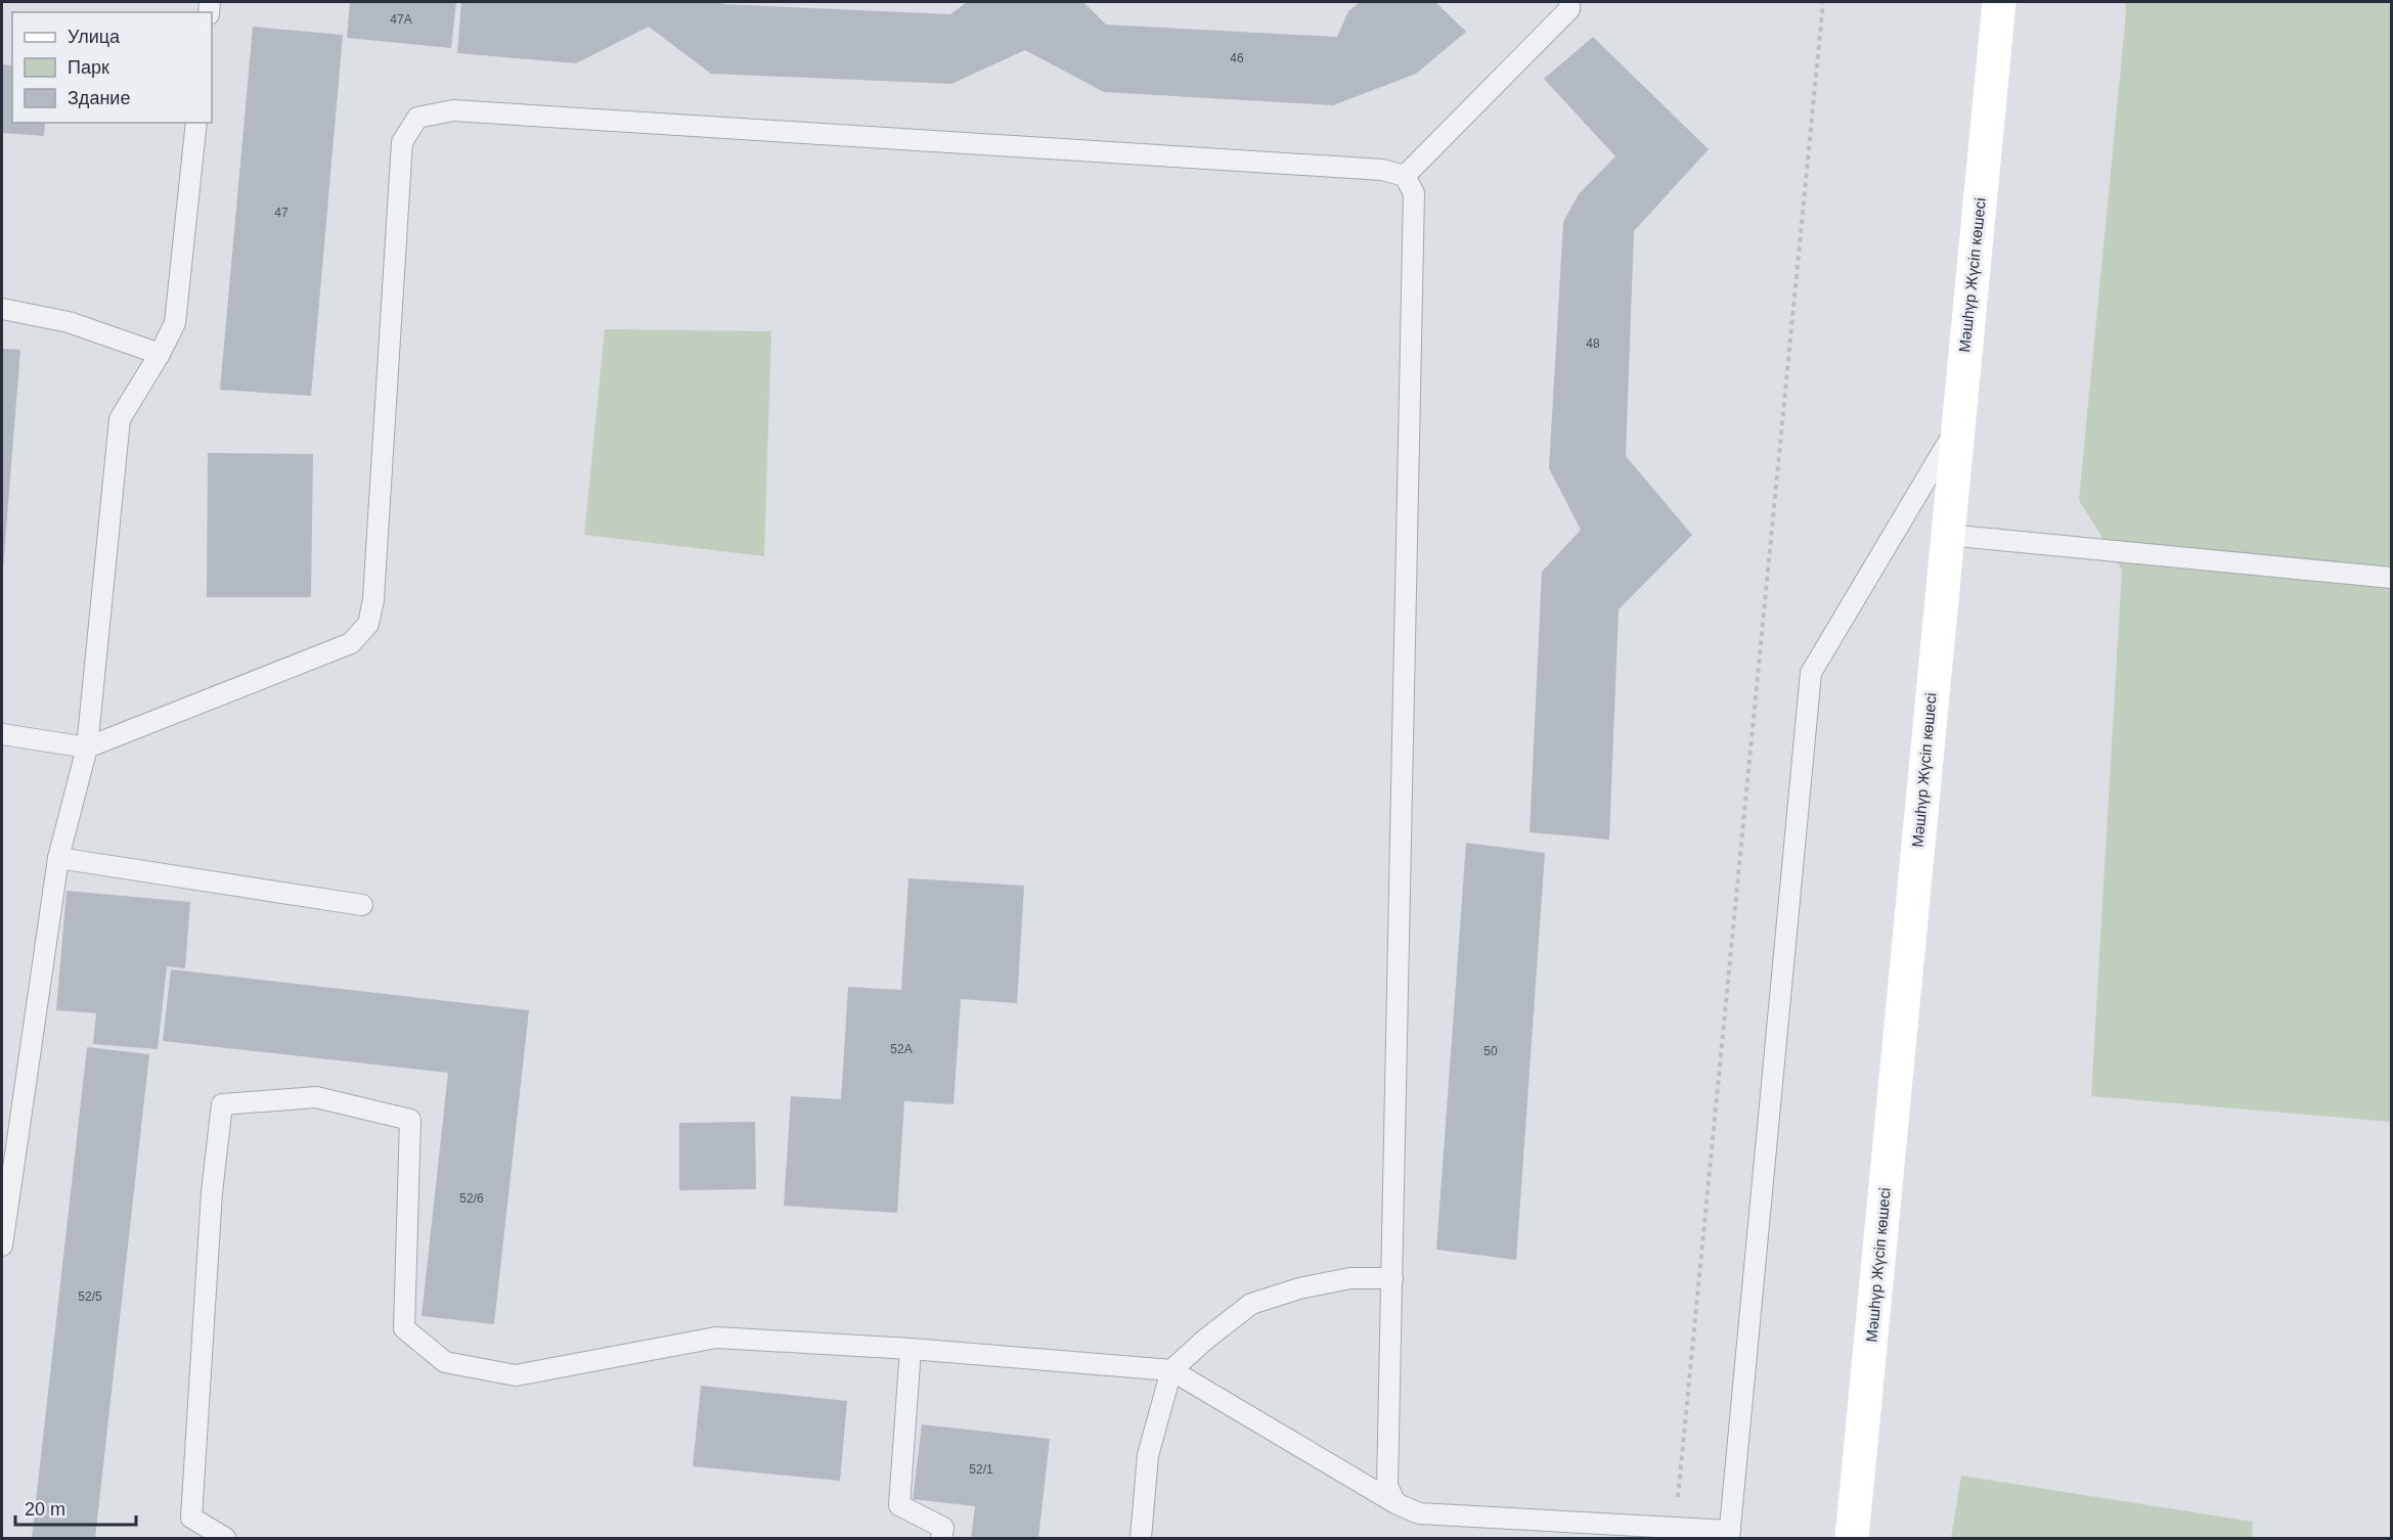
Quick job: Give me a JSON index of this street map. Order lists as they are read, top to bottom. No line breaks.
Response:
{"streets":{"main road":["Мәшһүр Жүсіп көшесі"]},"house_numbers":["47А","46","47","48","52А","50","52/6","52/5","52/1"],"legend":["Улица","Парк","Здание"],"scale_bar":"20 m"}
